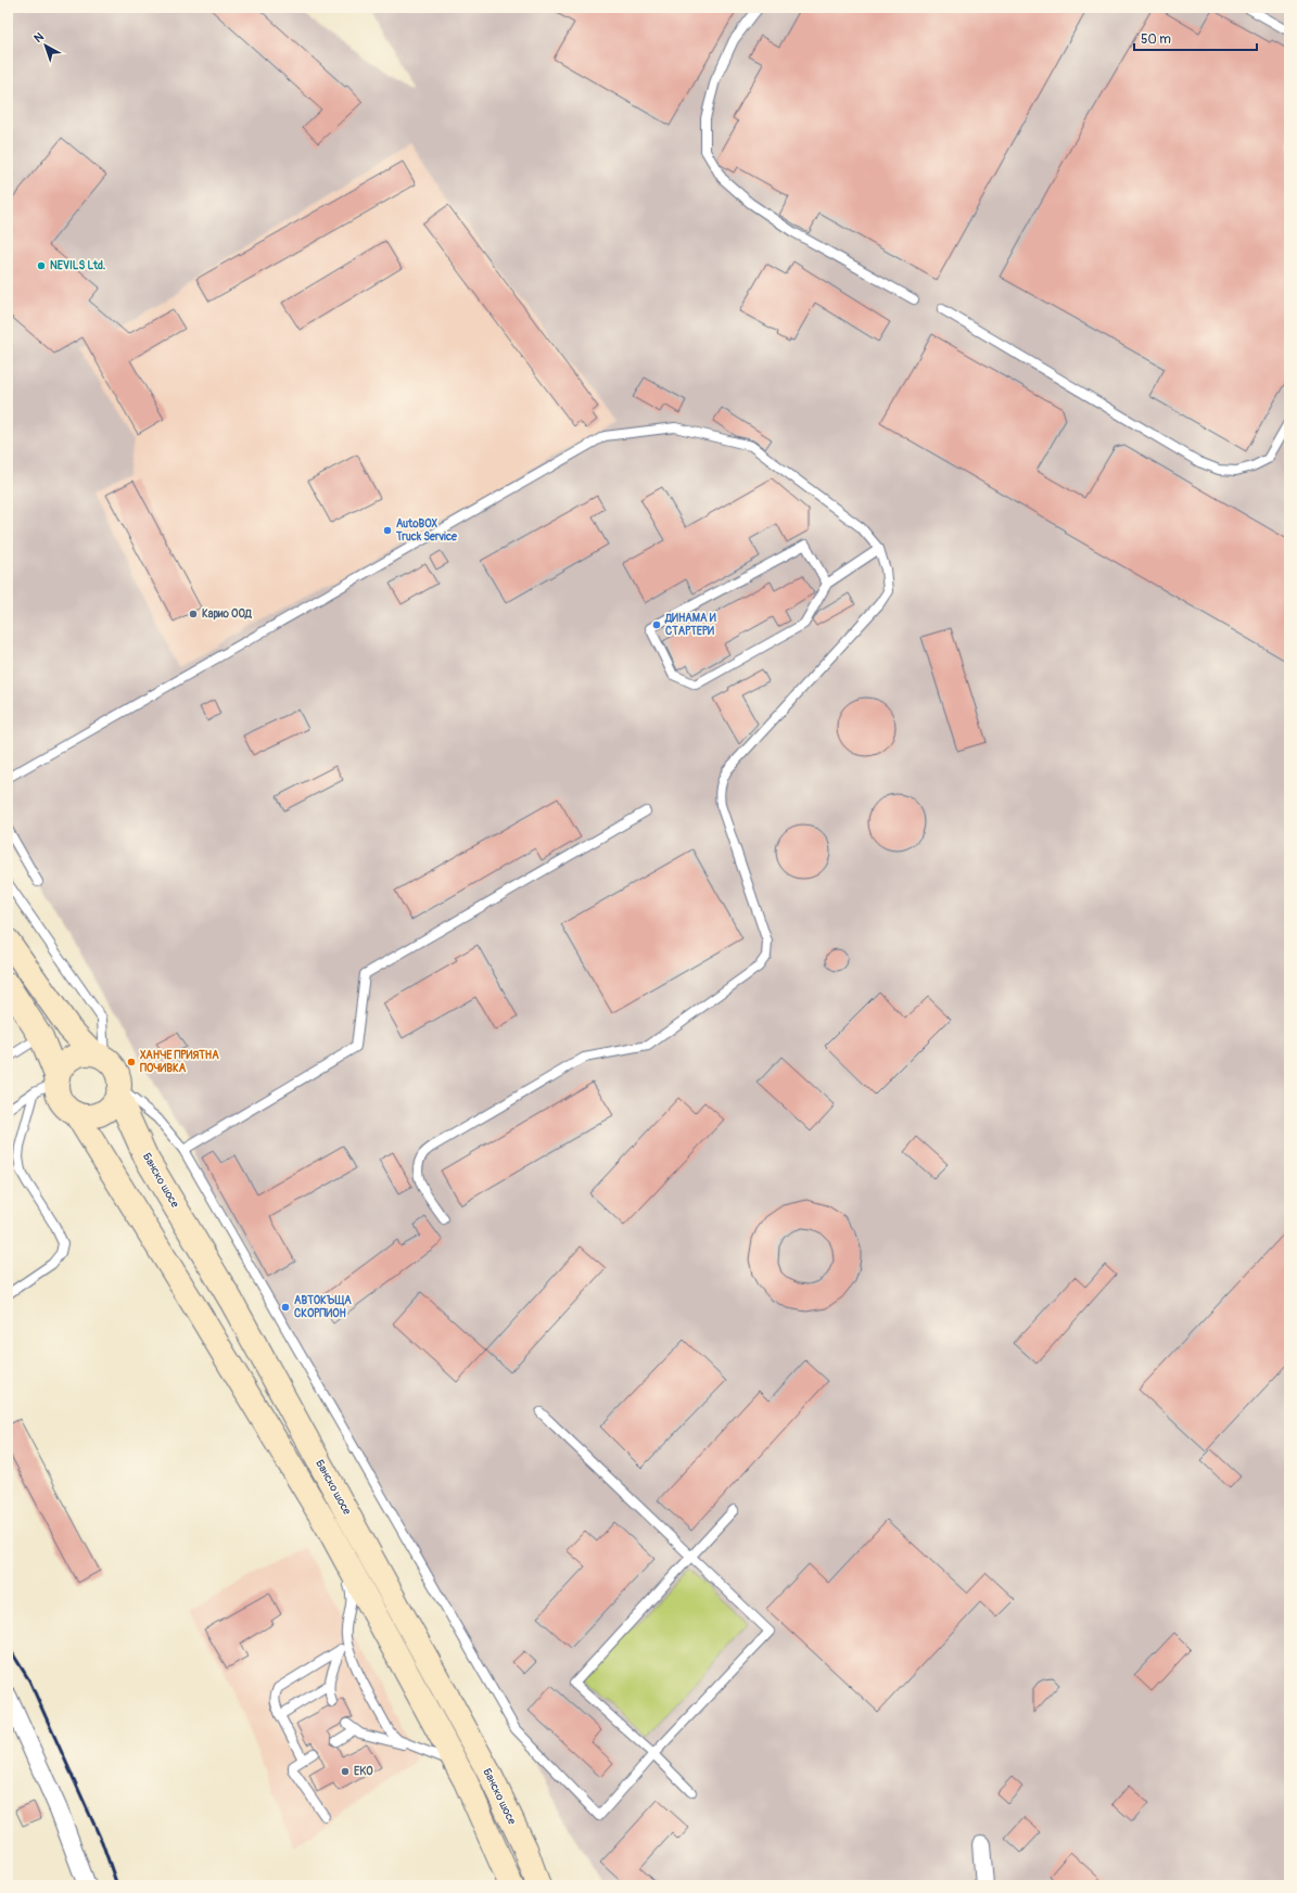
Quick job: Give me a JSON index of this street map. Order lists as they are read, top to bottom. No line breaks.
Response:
{"streets":{"main road":["Банско шосе"]},"places":["NEVILS Ltd.","AutoBOX Truck Service","Карио ООД","ДИНАМА И СТАРТЕРИ","ХАНЧЕ ПРИЯТНА ПОЧИВКА","АВТОКЪЩА СКОРПИОН","EKO"],"scale_bar":"50 m","north":"top left"}
